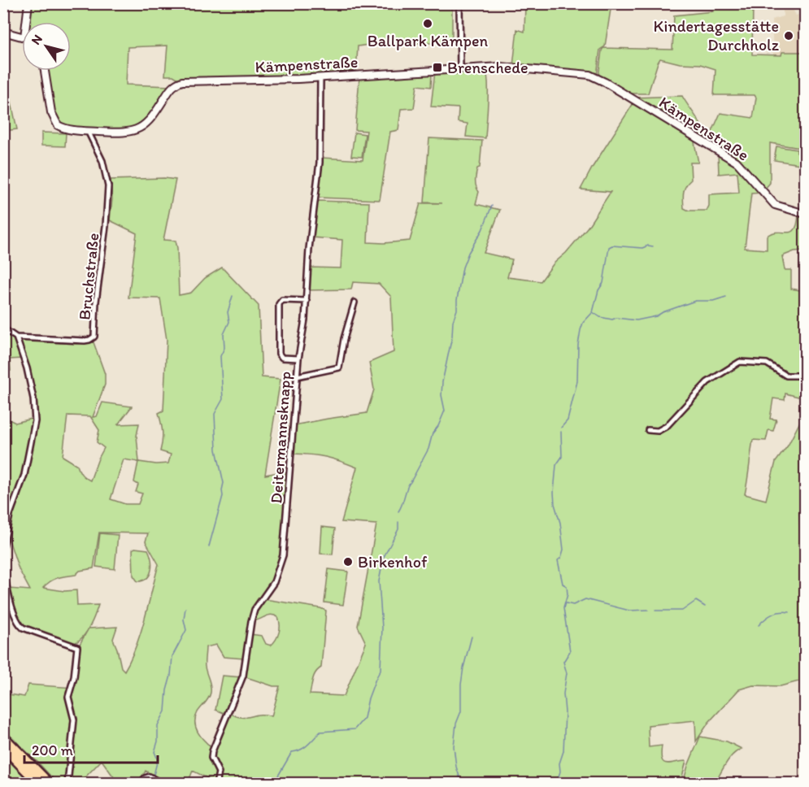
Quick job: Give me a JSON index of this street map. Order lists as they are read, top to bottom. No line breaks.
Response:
{"streets":{"street":["Kämpenstraße","Bruchstraße","Deitermannsknapp"]},"crossings":[["Kämpenstraße","Bruchstraße"],["Kämpenstraße","Deitermannsknapp"]],"places":{"other":["Ballpark Kämpen","Kindertagesstätte Durchholz","Birkenhof"],"transit":["Brenschede"]},"scale_bar":"200 m","north":"top left"}
